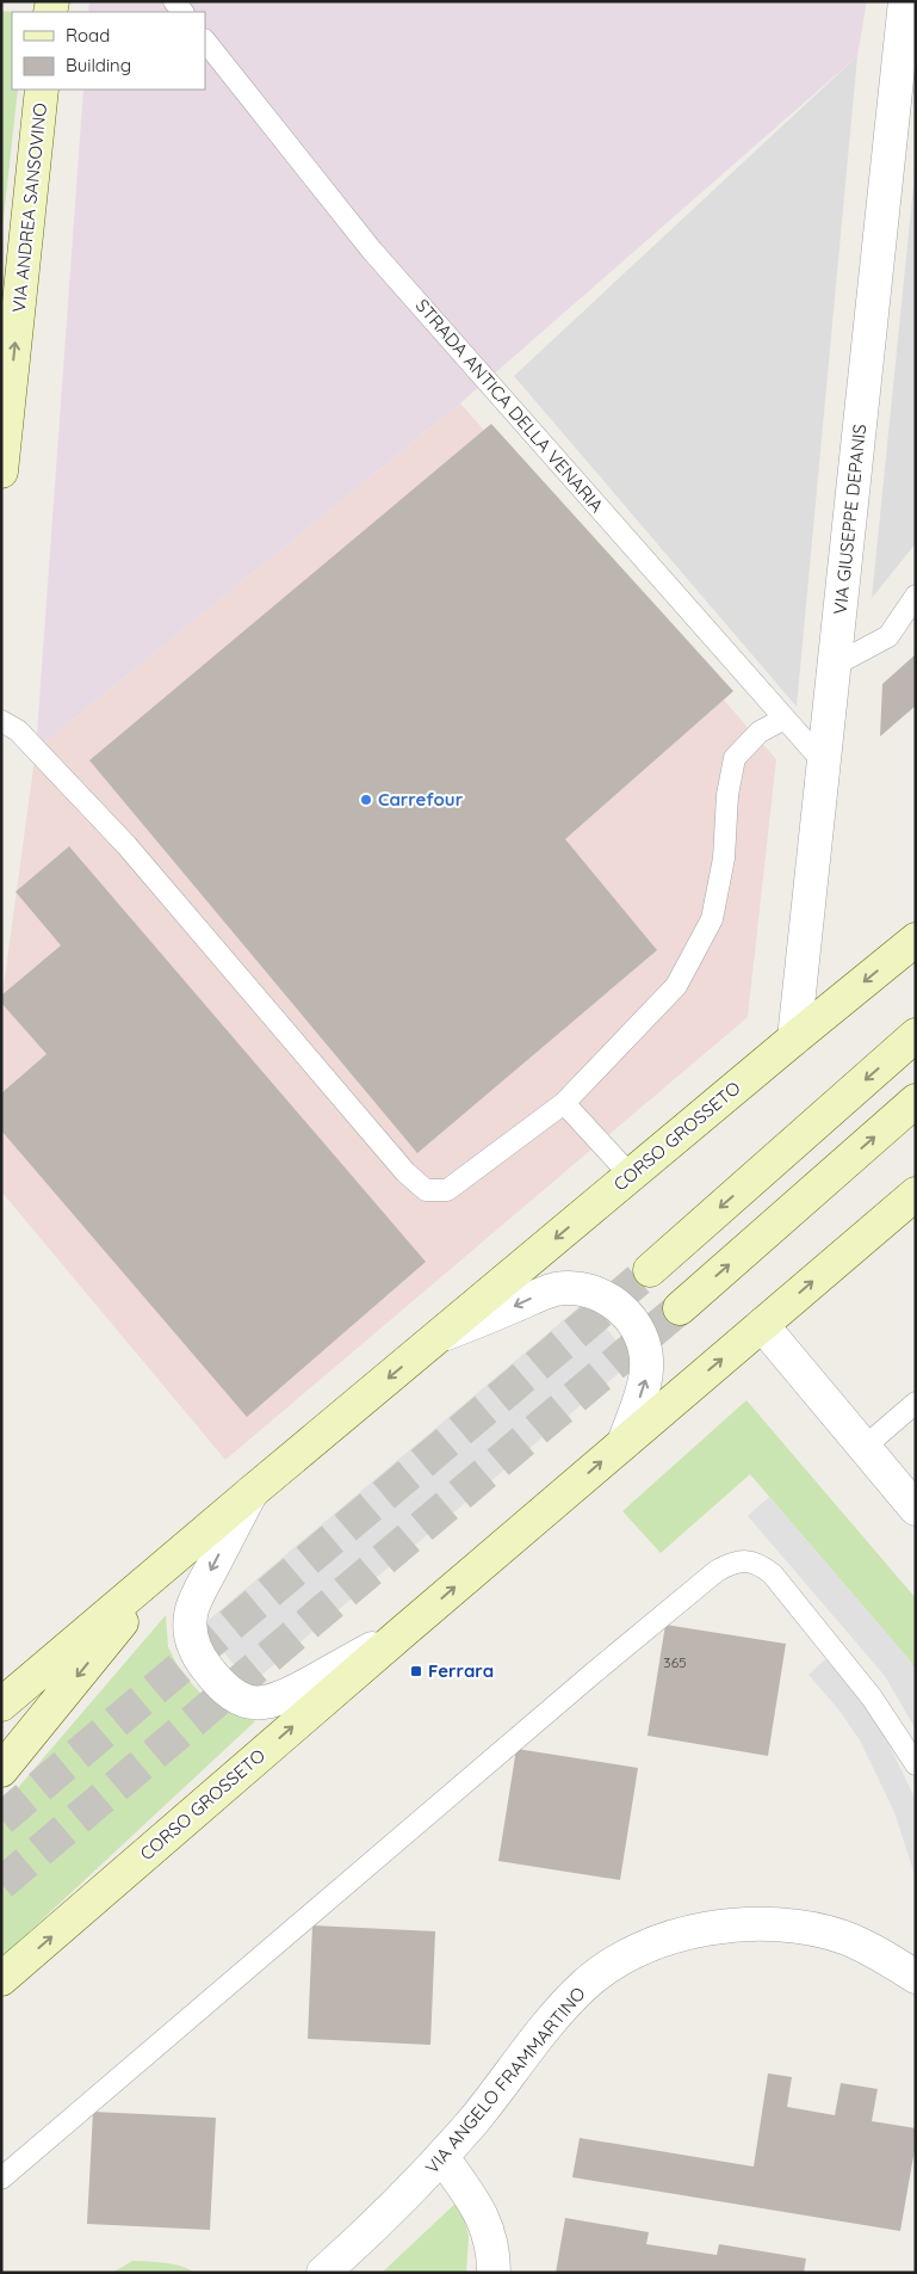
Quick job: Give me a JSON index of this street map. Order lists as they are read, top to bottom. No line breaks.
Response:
{"streets":{"main road":["VIA ANDREA SANSOVINO","CORSO GROSSETO"],"street":["VIA GIUSEPPE DEPANIS","VIA ANGELO FRAMMARTINO"],"lane":["STRADA ANTICA DELLA VENARIA"]},"crossings":[["STRADA ANTICA DELLA VENARIA","VIA GIUSEPPE DEPANIS"],["VIA GIUSEPPE DEPANIS","CORSO GROSSETO"]],"one_way":["VIA ANDREA SANSOVINO"],"places":{"other":["Carrefour"],"transit":["Ferrara"]},"house_numbers":["365"],"legend":["Road","Building"]}
